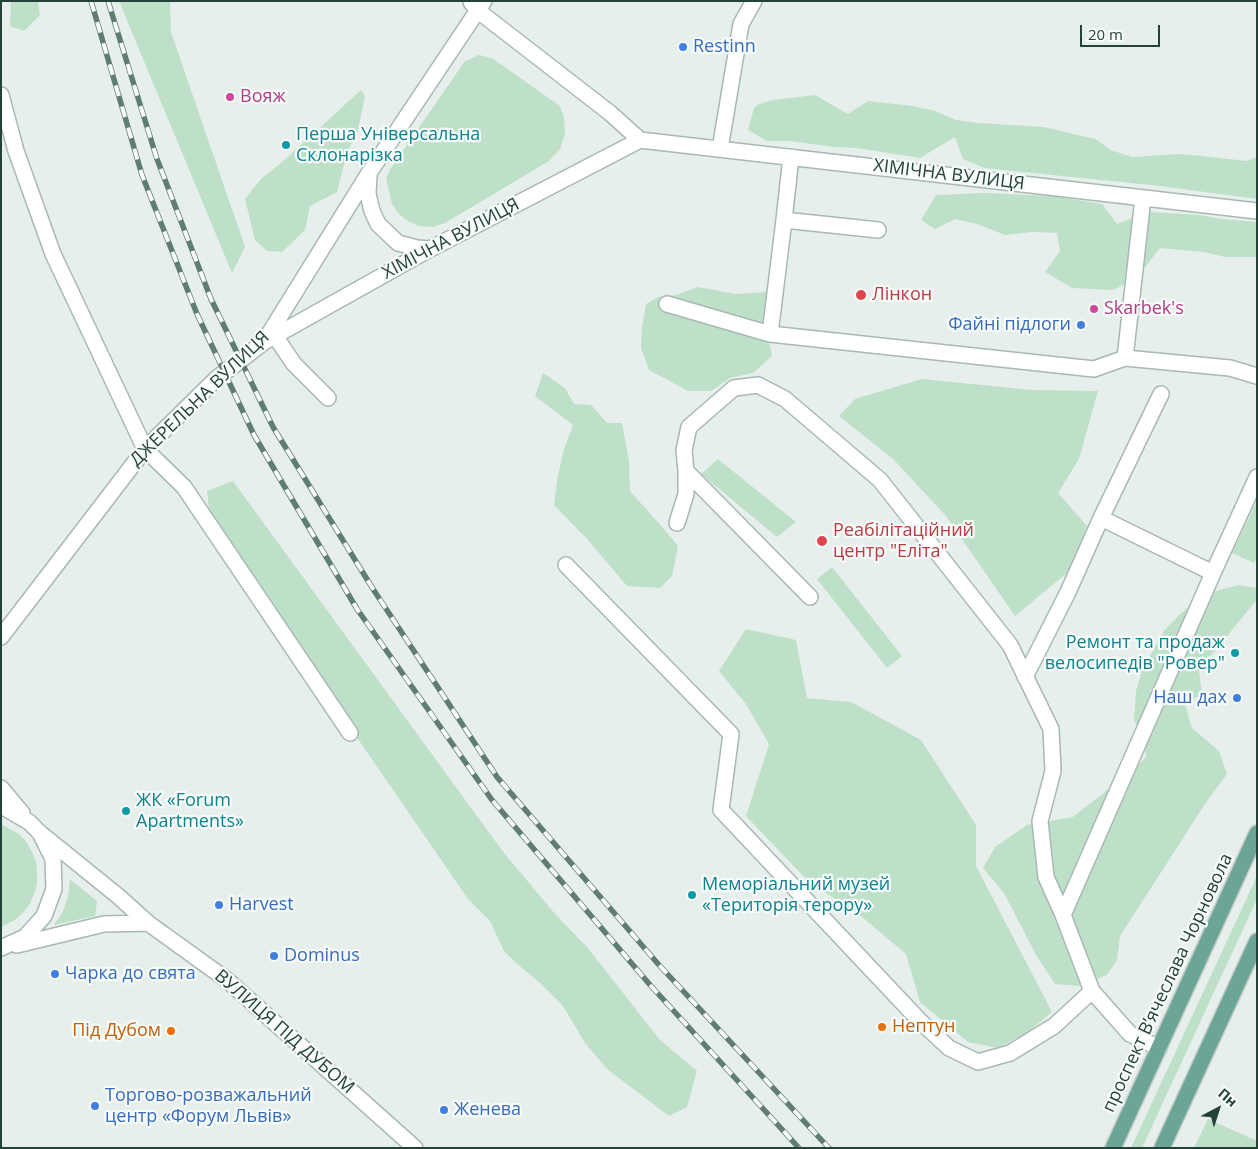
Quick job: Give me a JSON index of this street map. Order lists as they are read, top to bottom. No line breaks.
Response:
{"streets":{"main road":["проспект Вʼячеслава Чорновола"],"street":["ХІМІЧНА ВУЛИЦЯ","ДЖЕРЕЛЬНА ВУЛИЦЯ","ВУЛИЦЯ ПІД ДУБОМ"]},"crossings":[["ХІМІЧНА ВУЛИЦЯ","ДЖЕРЕЛЬНА ВУЛИЦЯ"]],"places":["Restinn","Вояж","Перша Універсальна Склонарізка","Лінкон","Skarbek's","Файні підлоги","Реабілітаційний центр \"Еліта\"","Ремонт та продаж велосипедів \"Ровер\"","Наш дах","ЖК «Forum Apartments»","Меморіальний музей «Територія терору»","Harvest","Dominus","Чарка до свята","Нептун","Під Дубом","Торгово-розважальний центр «Форум Львів»","Женева"],"scale_bar":"20 m","north":"top right"}
